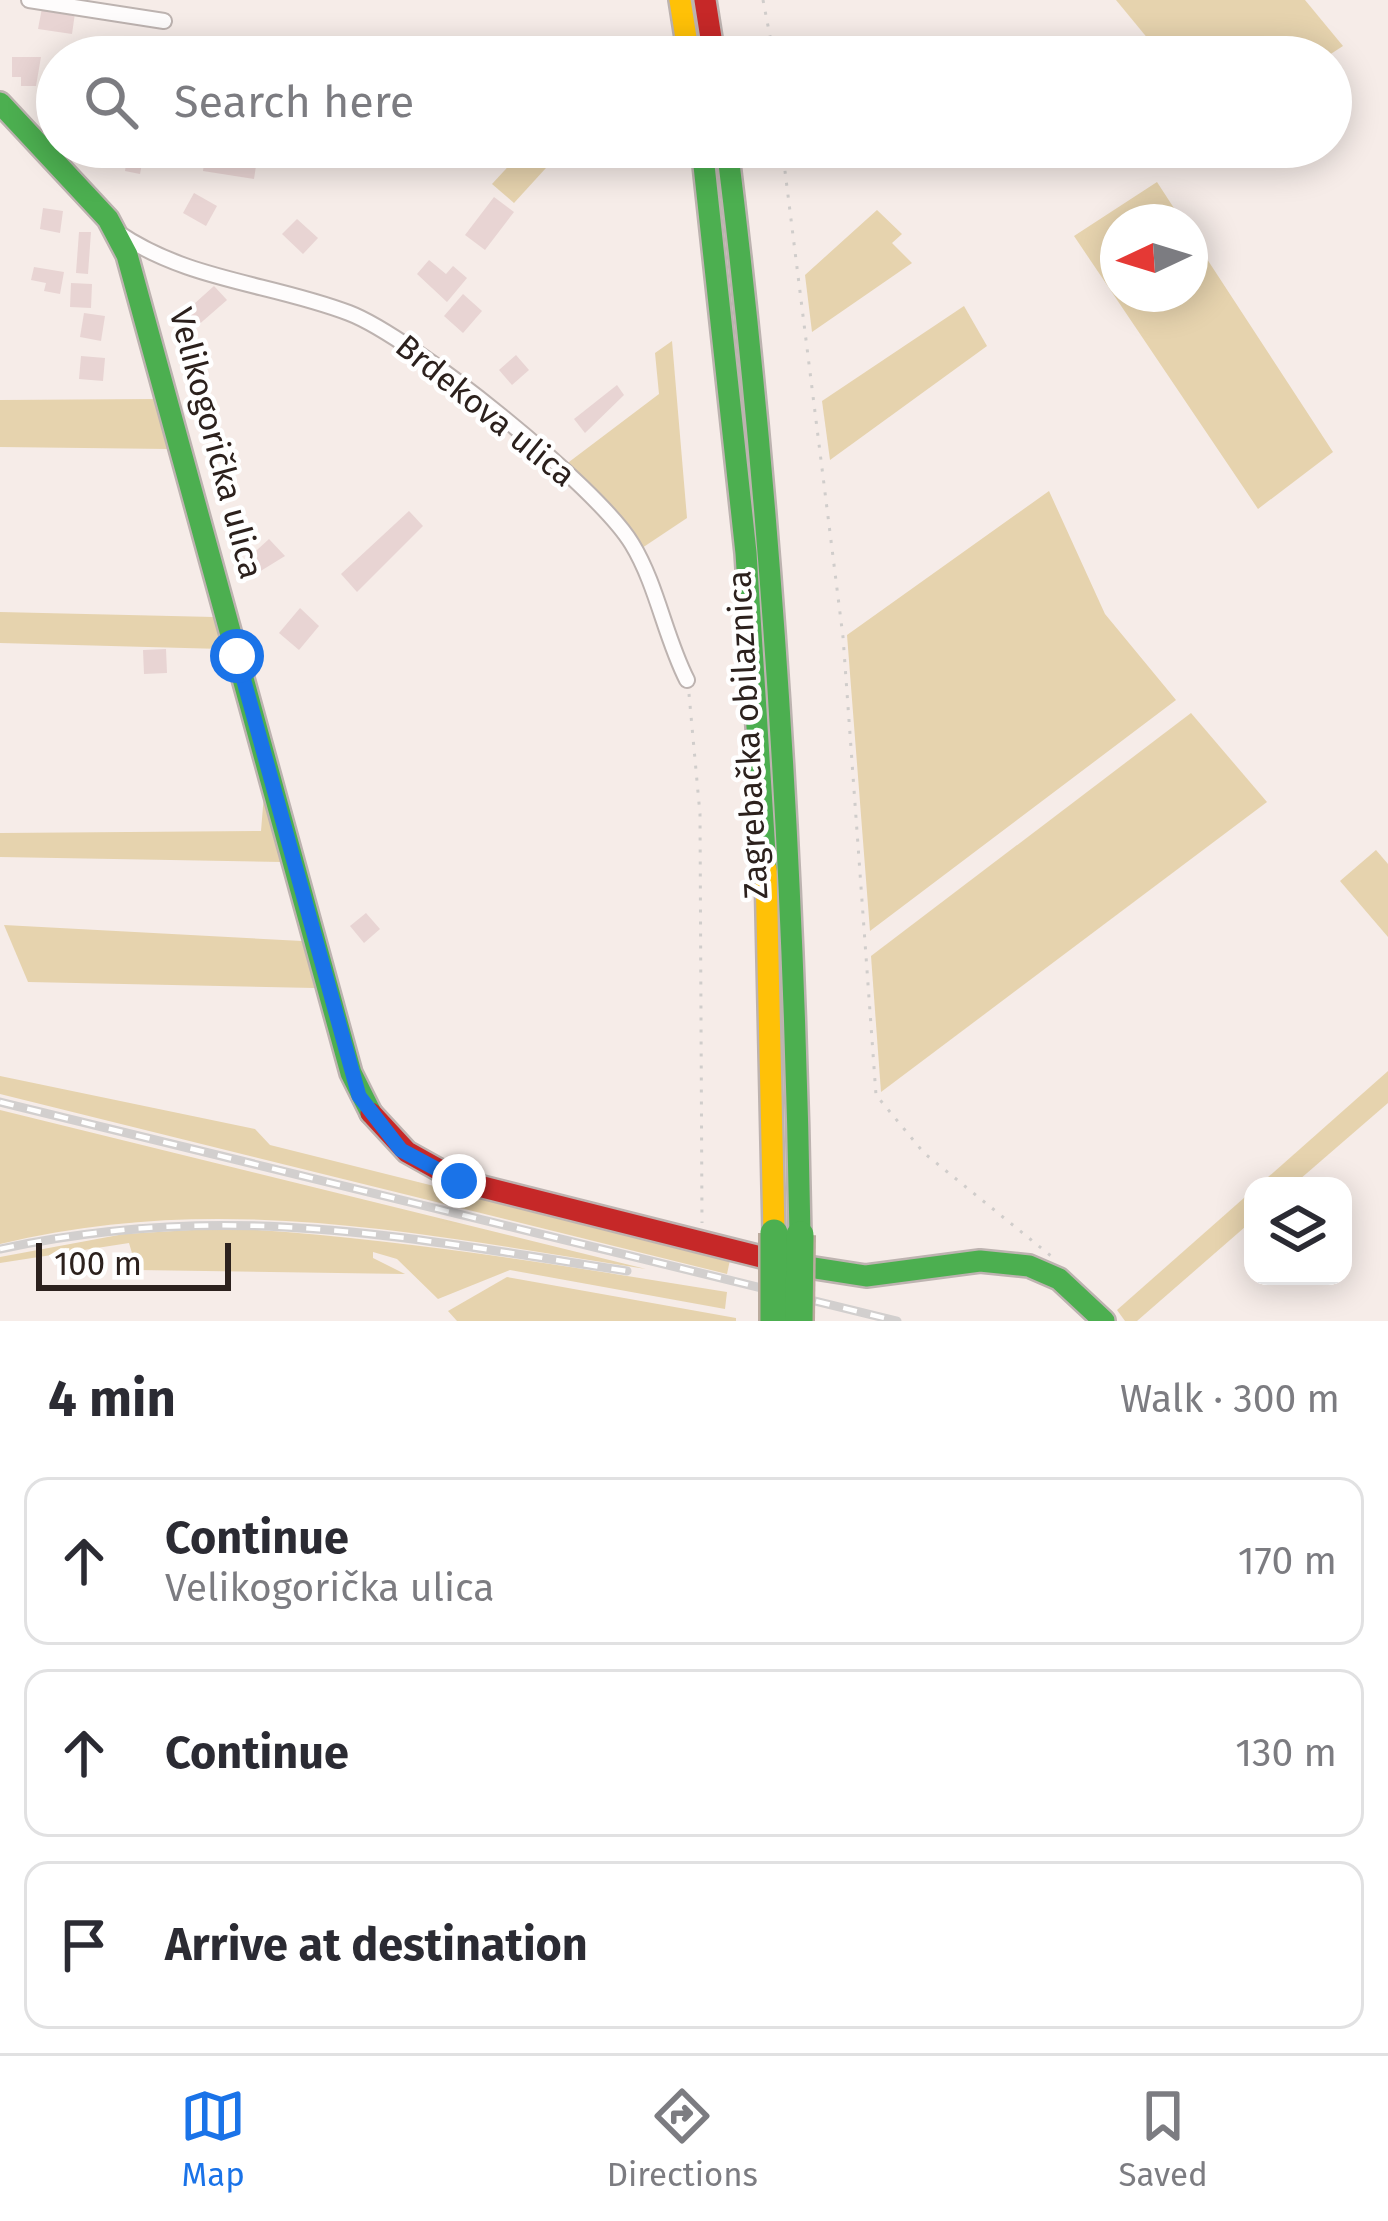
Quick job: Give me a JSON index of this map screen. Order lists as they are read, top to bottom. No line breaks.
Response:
{"streets":{"main road":["Velikogorička ulica","Zagrebačka obilaznica"],"street":["Brdekova ulica"]},"crossings":[["Brdekova ulica","Velikogorička ulica"]],"scale_bar":"100 m","north":"left","page":{"search":"Search here","scale":"100 m","heading":["4 min","Walk · 300 m"],"list":[["Continue","Velikogorička ulica","170 m"],["Continue","130 m"],"Arrive at destination"],"nav":["Map","Directions","Saved"]}}
